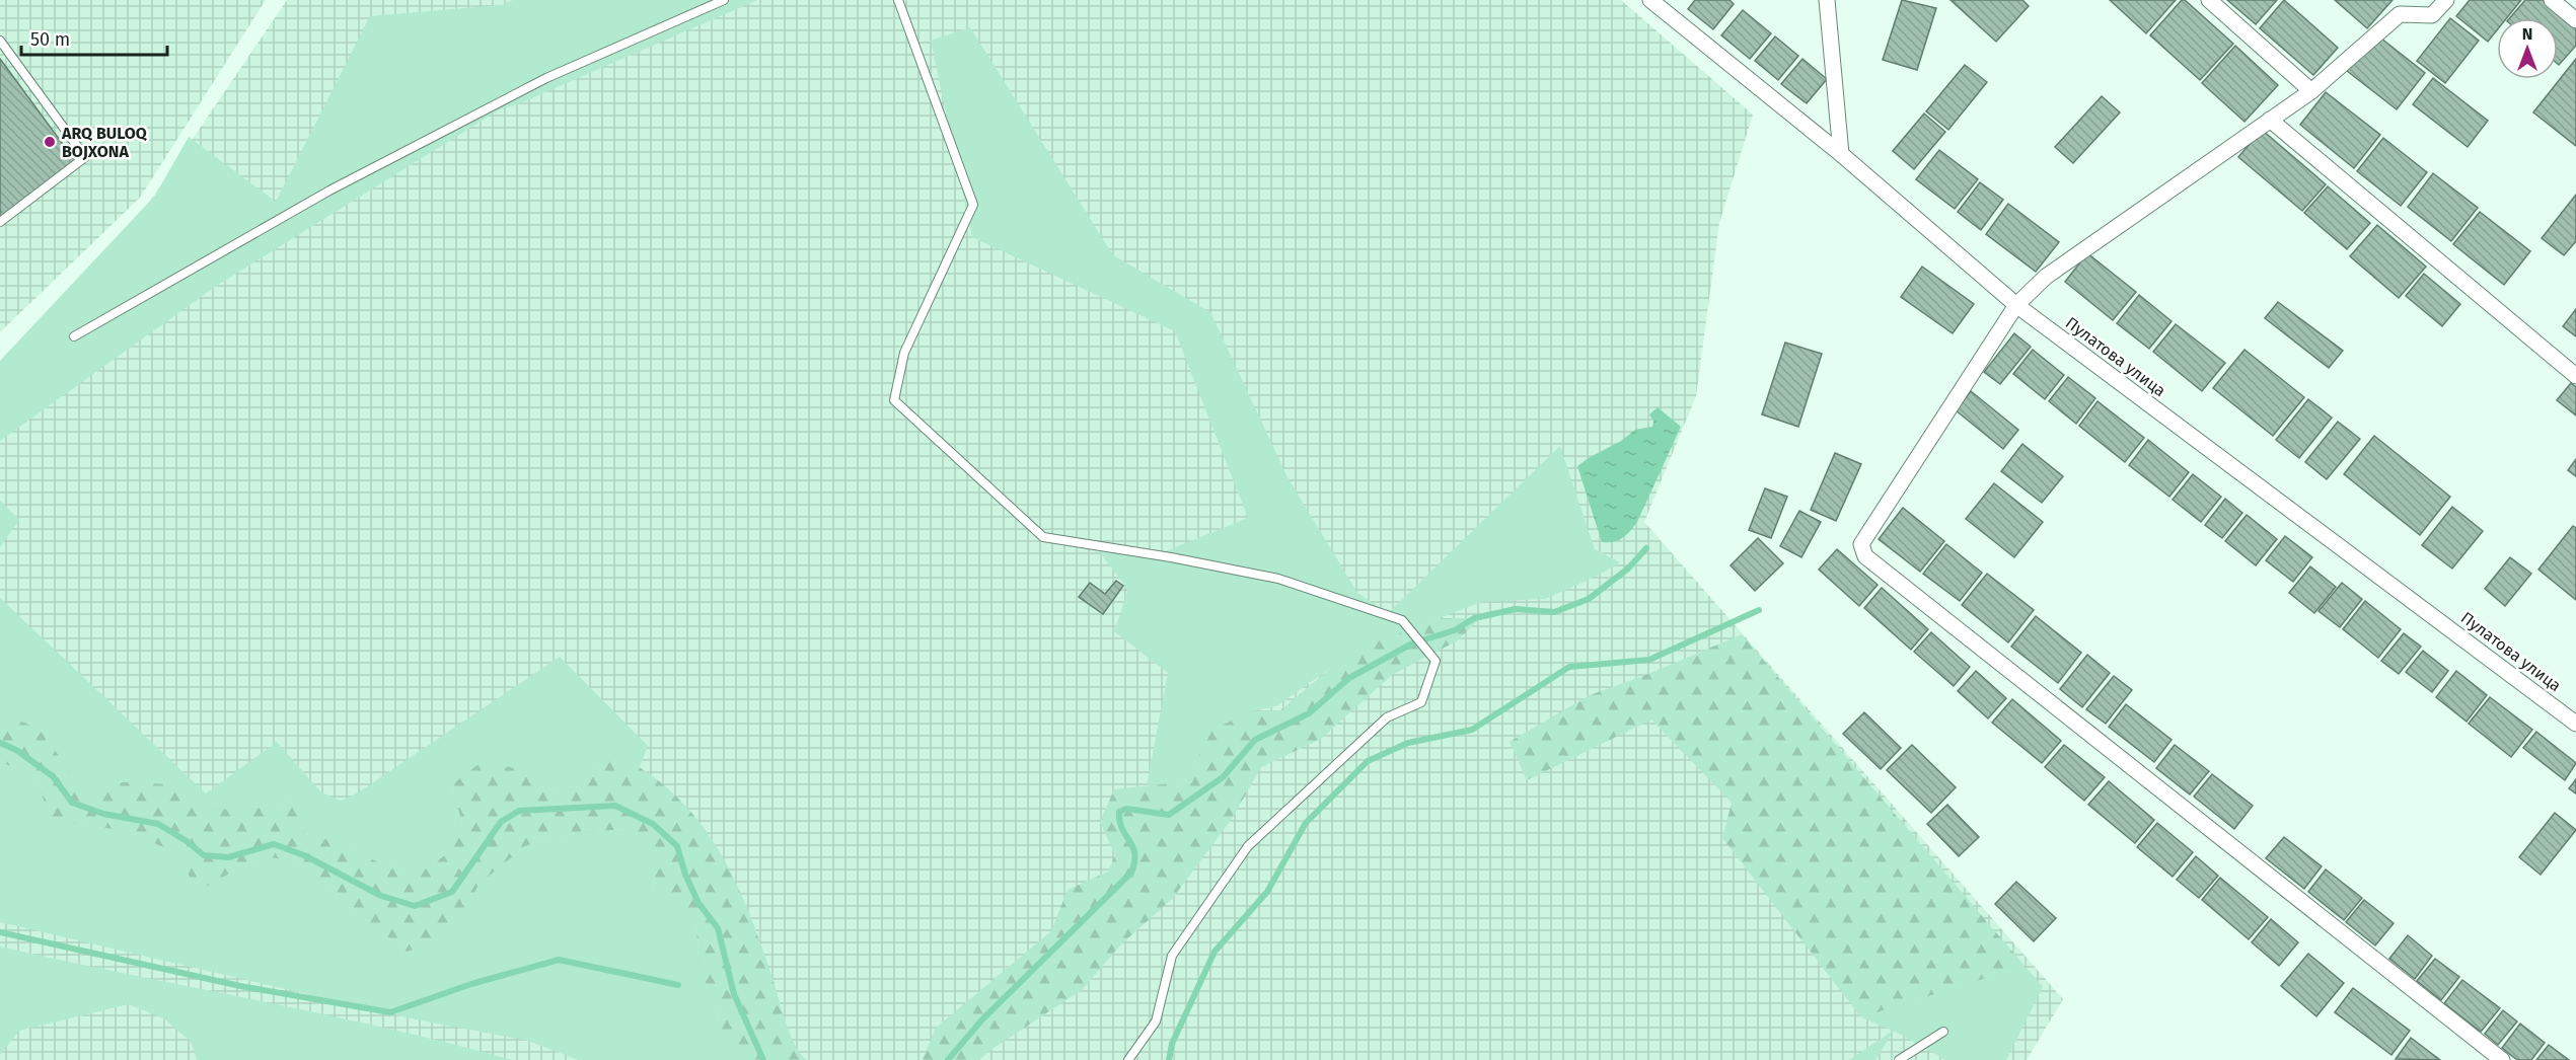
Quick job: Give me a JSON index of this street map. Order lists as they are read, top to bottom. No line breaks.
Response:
{"streets":{"street":["Пулатова улица"]},"places":["ARQ BULOQ BOJXONA"],"scale_bar":"50 m","north":"top"}
